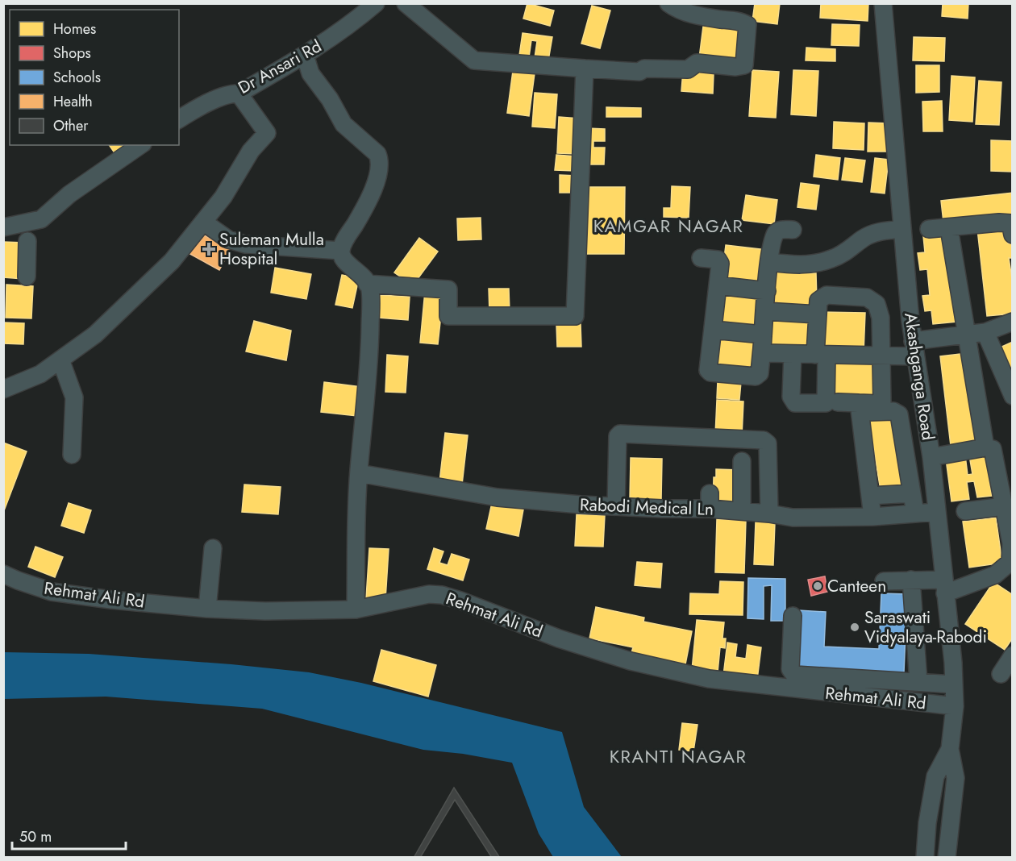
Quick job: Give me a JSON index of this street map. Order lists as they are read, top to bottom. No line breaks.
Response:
{"streets":{"street":["Dr Ansari Rd","Akashganga Road","Rabodi Medical Ln","Rehmat Ali Rd"]},"crossings":[["Akashganga Road","Rabodi Medical Ln"],["Akashganga Road","Rehmat Ali Rd"]],"districts":["KAMGAR NAGAR","KRANTI NAGAR"],"places":{"health":["Suleman Mulla Hospital"],"other":["Canteen","Saraswati Vidyalaya-Rabodi"]},"legend":["Homes","Shops","Schools","Health","Other"],"scale_bar":"50 m"}
